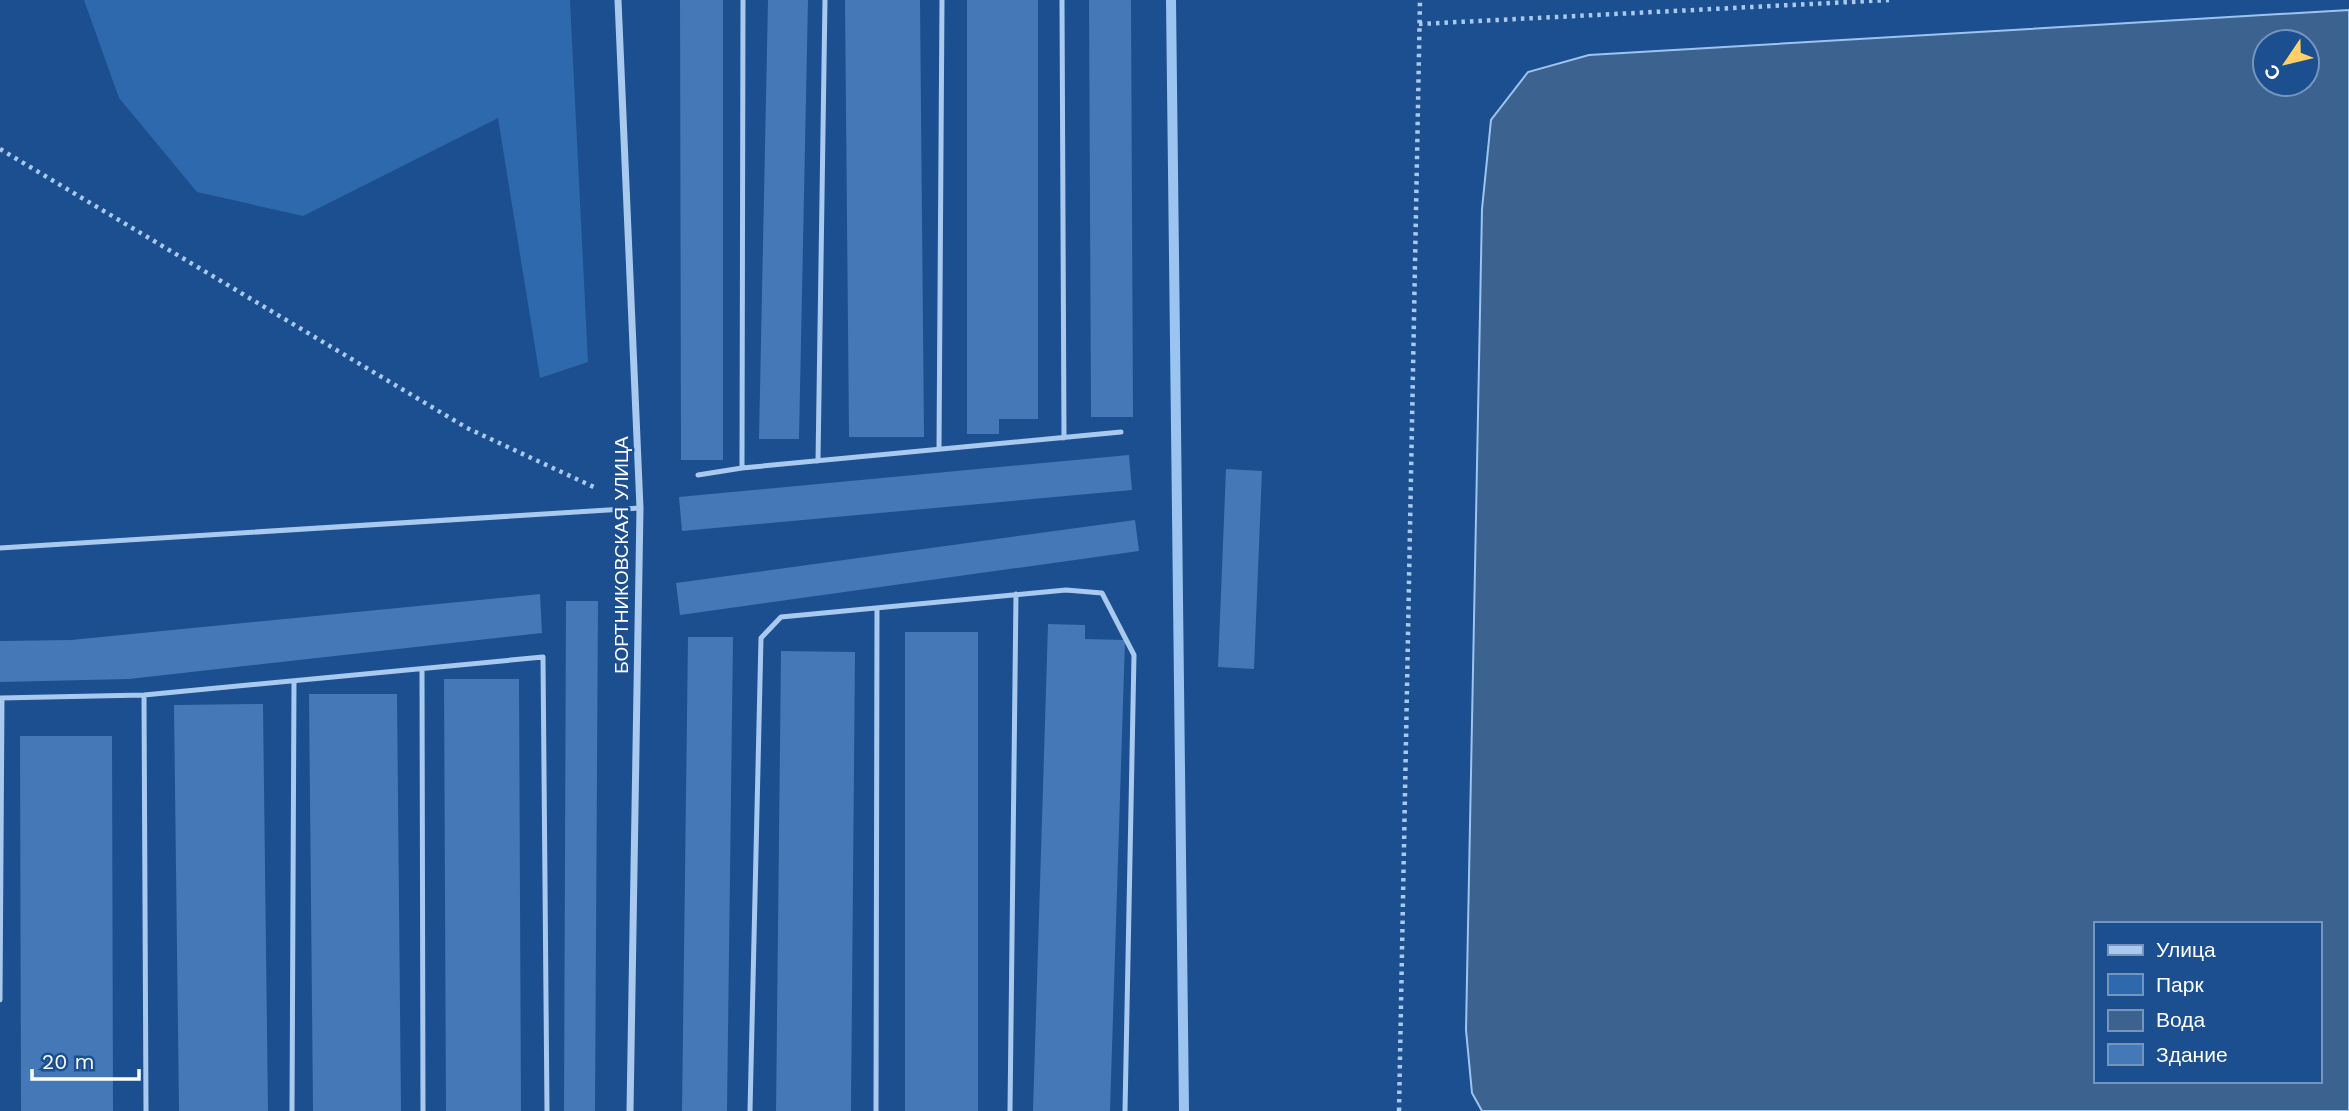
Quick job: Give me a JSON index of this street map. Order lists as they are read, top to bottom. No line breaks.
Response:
{"streets":{"street":["БОРТНИКОВСКАЯ УЛИЦА"]},"legend":["Улица","Парк","Вода","Здание"],"scale_bar":"20 m","north":"bottom left"}
